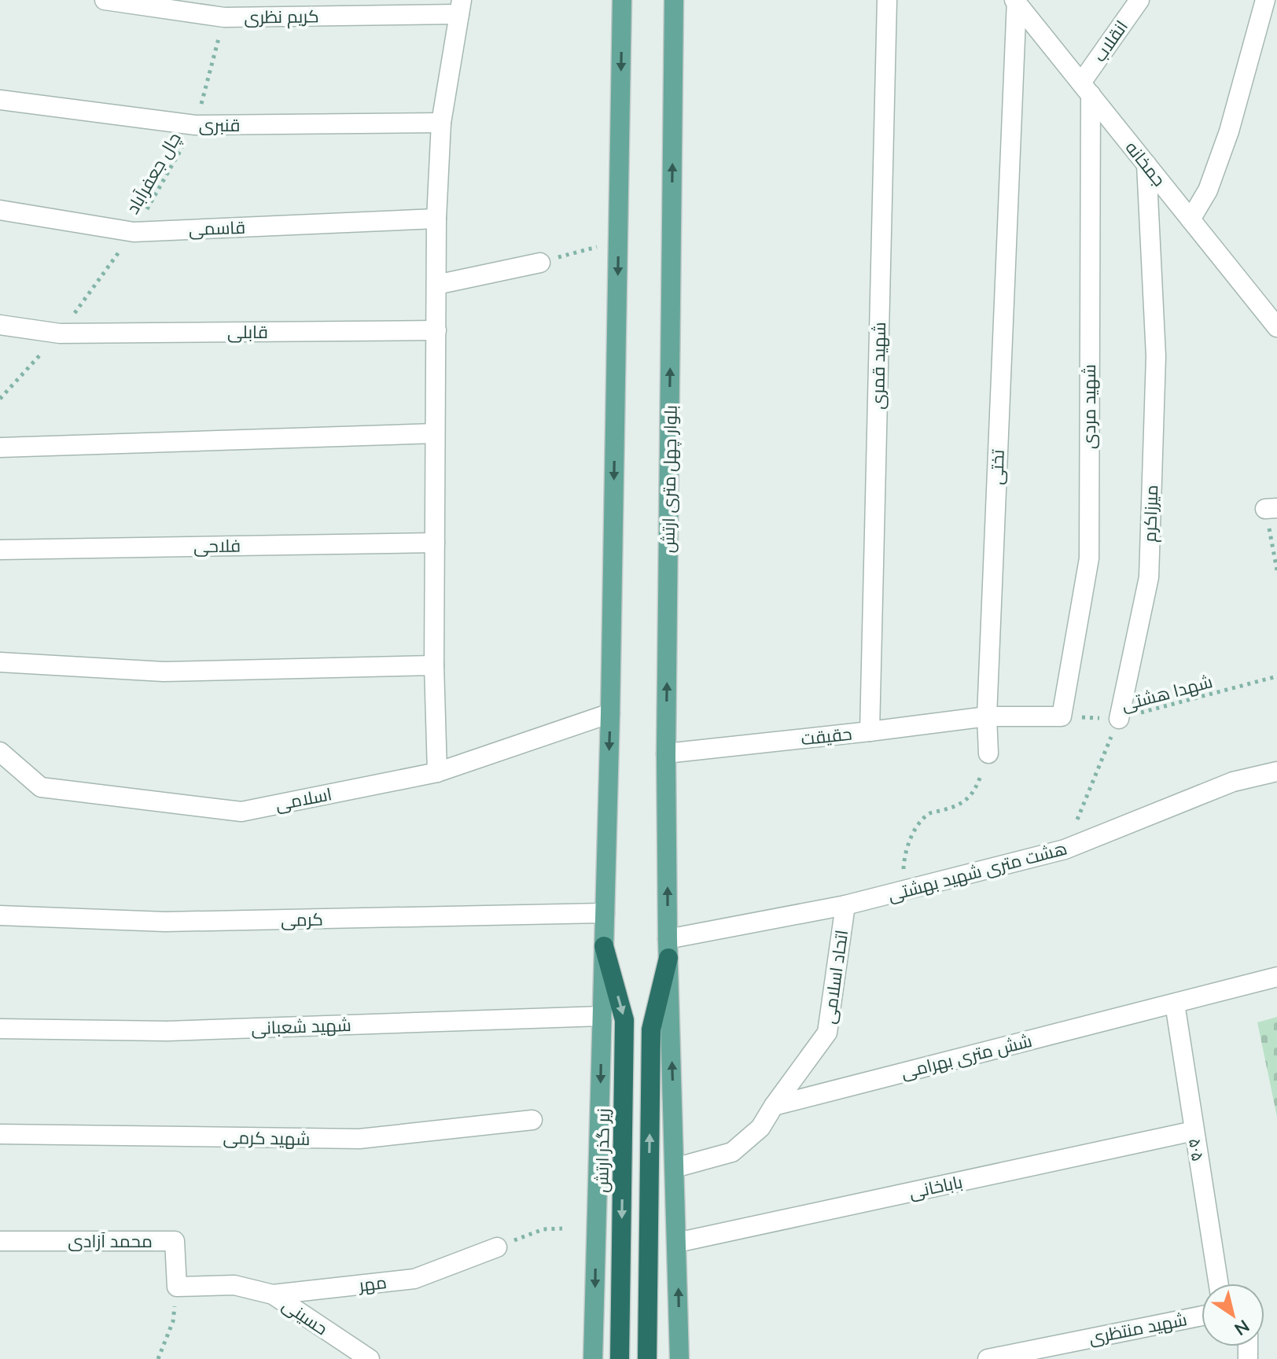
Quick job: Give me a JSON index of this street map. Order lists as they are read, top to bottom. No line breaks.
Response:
{"streets":{"highway":["زیر گذر ارتش"],"main road":["بلوار چهل متری ارتش"],"street":["کریم نظری","انقلاب","قنبری","جمخانه","قاسمی","قابلی","شهید قمری","شهید مردی","تختی","میرزاکرم","فلاحی","حقیقت","اسلامی","هشت متری شهید بهشتی","کرمی","اتحاد اسلامی","شهید شعبانی","شش متری بهرامی","شهید کرمی","۵۰۵","باباخانی","محمد آزادی","مهر","حسینی","شهید منتظری"],"path":["چال جعفرآباد","شهدا هشتی"]},"crossings":[["کریم نظری","چال جعفرآباد"],["انقلاب","جمخانه"],["انقلاب","شهید مردی"],["قنبری","چال جعفرآباد"],["جمخانه","شهید مردی"],["جمخانه","تختی"],["جمخانه","میرزاکرم"],["چال جعفرآباد","قاسمی"],["شهید قمری","حقیقت"],["شهید مردی","شهدا هشتی"],["شهید مردی","حقیقت"],["تختی","حقیقت"],["بلوار چهل متری ارتش","حقیقت"],["بلوار چهل متری ارتش","هشت متری شهید بهشتی"],["بلوار چهل متری ارتش","باباخانی"],["میرزاکرم","شهدا هشتی"],["شهدا هشتی","حقیقت"],["هشت متری شهید بهشتی","اتحاد اسلامی"],["اتحاد اسلامی","شش متری بهرامی"],["شش متری بهرامی","۵۰۵"],["۵۰۵","باباخانی"],["محمد آزادی","مهر"],["مهر","حسینی"]],"north":"bottom right"}
